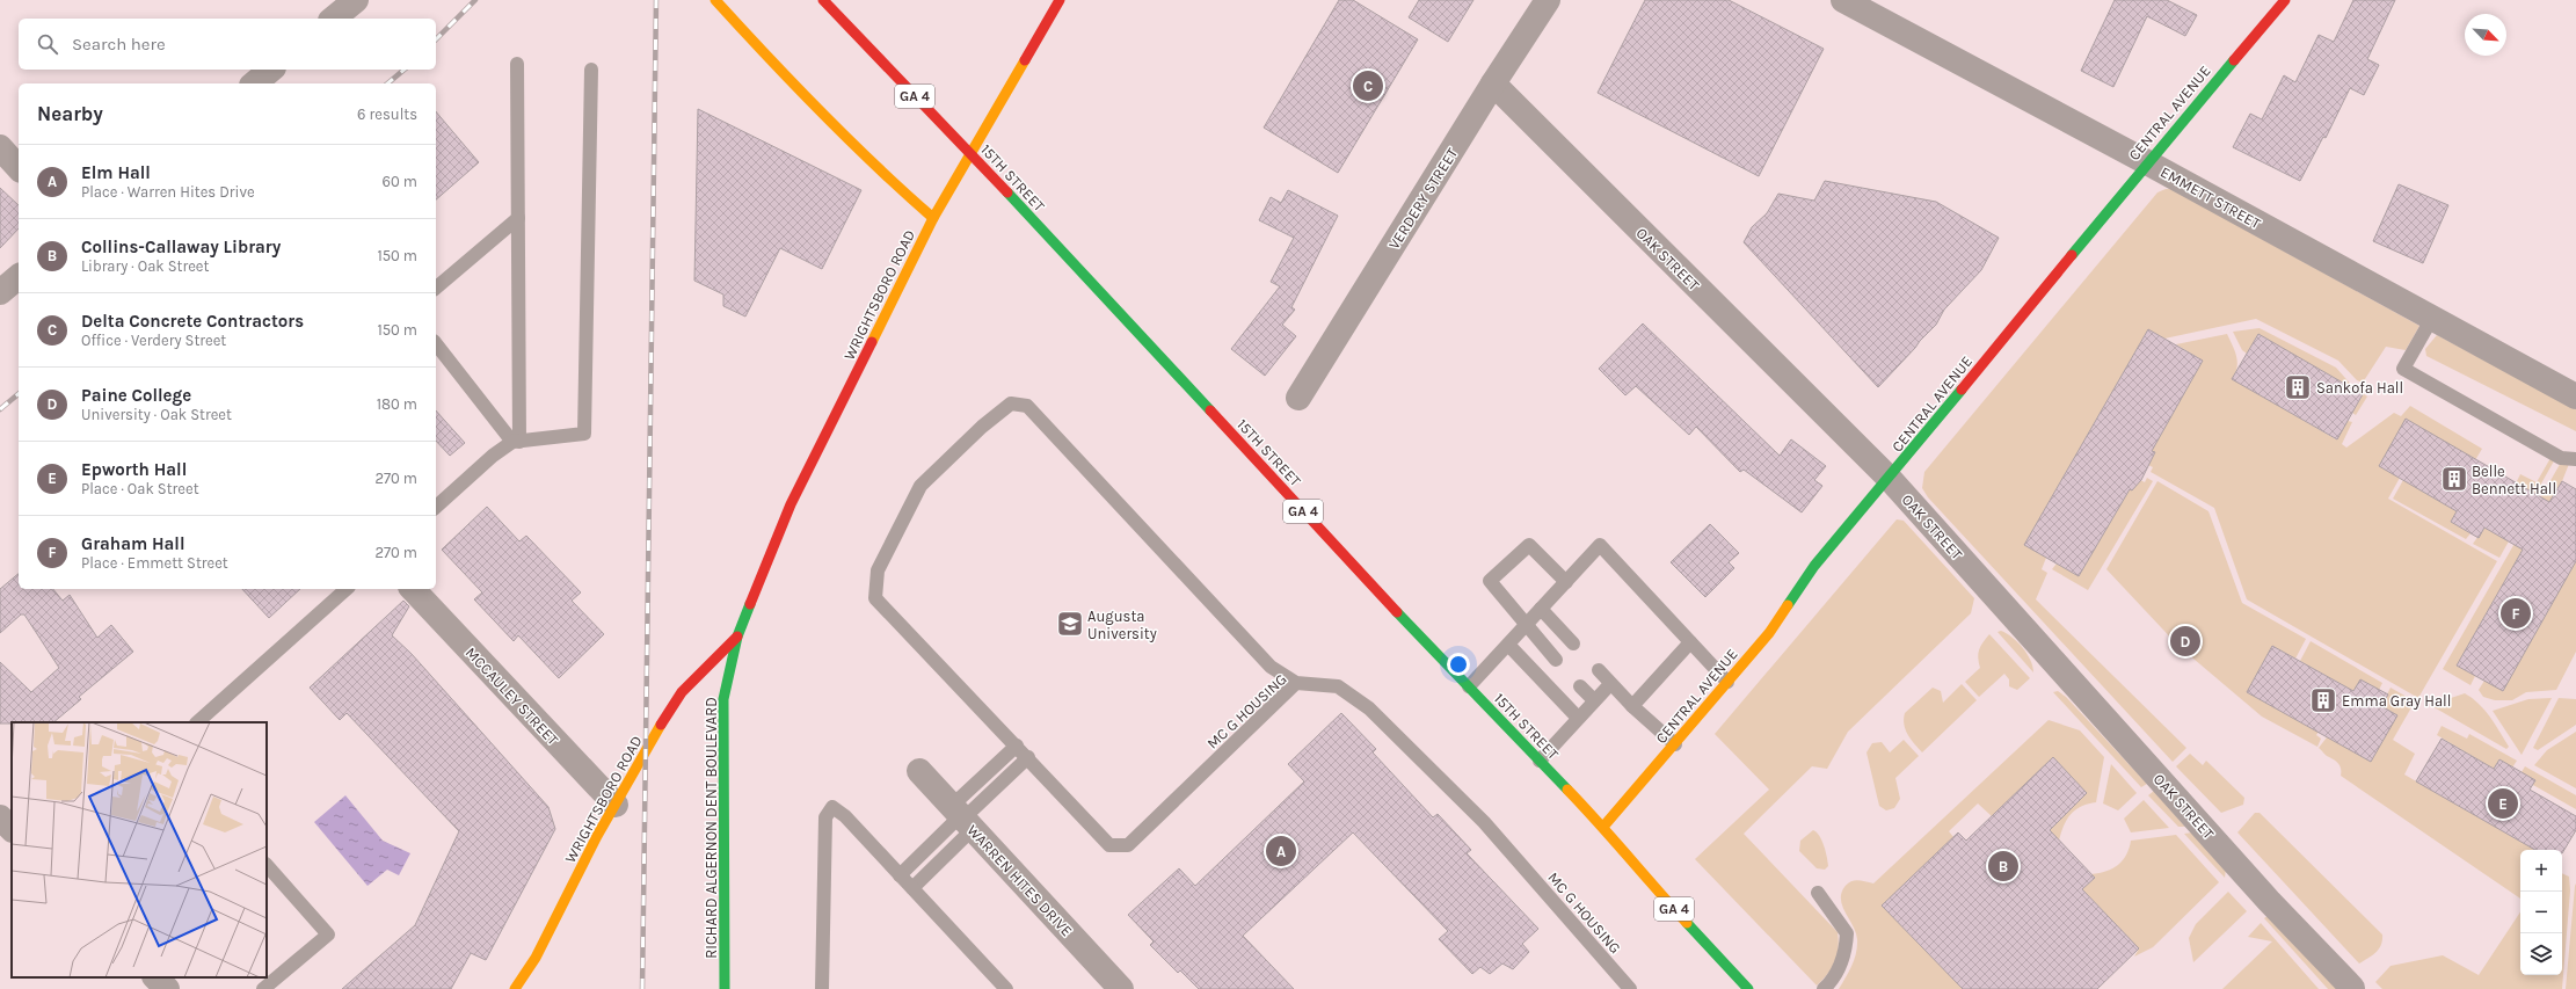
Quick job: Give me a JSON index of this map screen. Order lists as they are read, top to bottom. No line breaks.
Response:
{"streets":{"main road":["GA 4","CENTRAL AVENUE","15TH STREET","WRIGHTSBORO ROAD","RICHARD ALGERNON DENT BOULEVARD"],"street":["EMMETT STREET","VERDERY STREET","OAK STREET","MCCAULEY STREET","WARREN HITES DRIVE"],"lane":["MC G HOUSING"]},"crossings":[["CENTRAL AVENUE","15TH STREET"],["CENTRAL AVENUE","EMMETT STREET"],["CENTRAL AVENUE","OAK STREET"],["VERDERY STREET","OAK STREET"],["WRIGHTSBORO ROAD","MCCAULEY STREET"],["WRIGHTSBORO ROAD","RICHARD ALGERNON DENT BOULEVARD"]],"places":{"building":["Sankofa Hall","Belle Bennett Hall","Emma Gray Hall"],"school or university":["Augusta University"]},"north":"bottom right","page":{"search":"Search here","pins":["C","F","D","E","A","B"],"heading":["Nearby","6 results"],"list":[{"mark":"A","name":"Elm Hall","note":"Place · Warren Hites Drive","value":"60 m"},{"mark":"B","name":"Collins-Callaway Library","note":"Library · Oak Street","value":"150 m"},{"mark":"C","name":"Delta Concrete Contractors","note":"Office · Verdery Street","value":"150 m"},{"mark":"D","name":"Paine College","note":"University · Oak Street","value":"180 m"},{"mark":"E","name":"Epworth Hall","note":"Place · Oak Street","value":"270 m"},{"mark":"F","name":"Graham Hall","note":"Place · Emmett Street","value":"270 m"}],"map_buttons":["+","−"]}}
